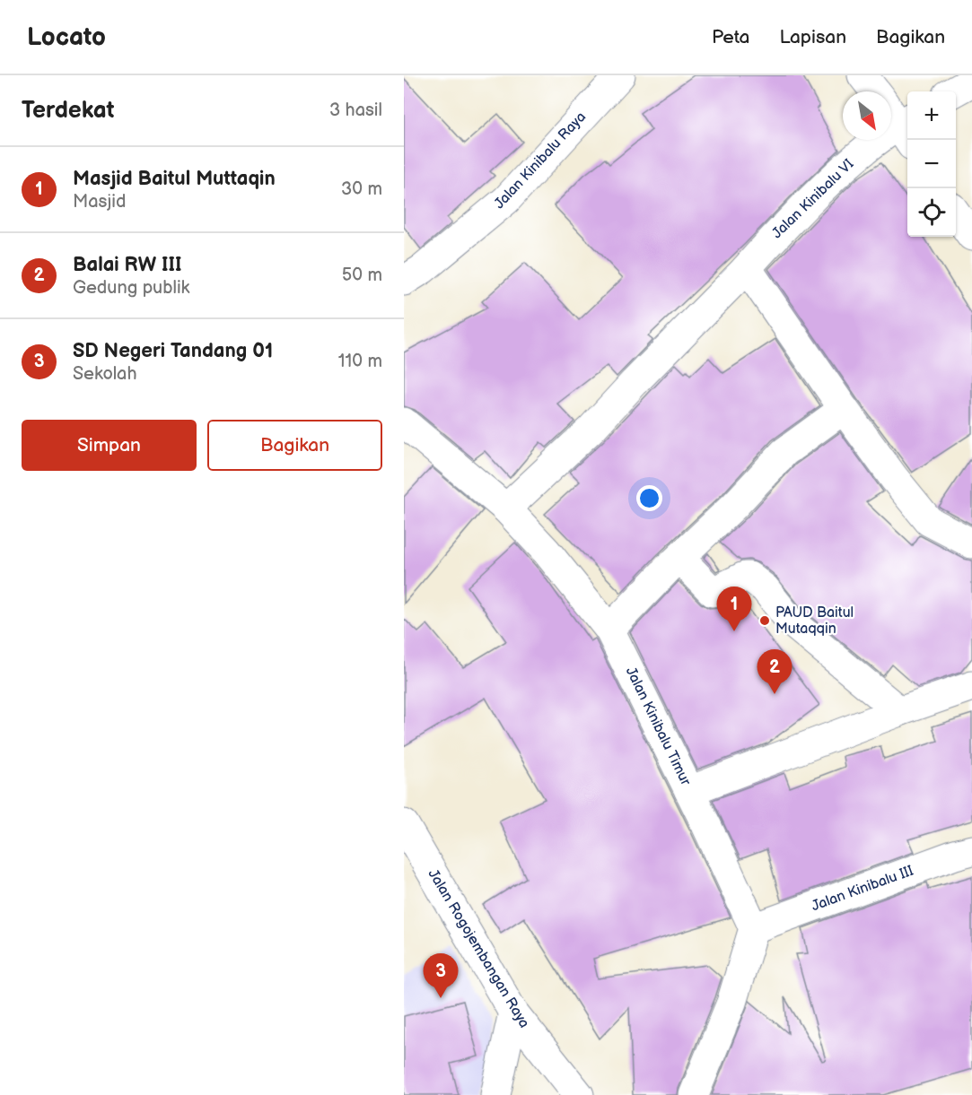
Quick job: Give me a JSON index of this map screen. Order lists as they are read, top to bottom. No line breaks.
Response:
{"streets":{"street":["Jalan Kinibalu Raya","Jalan Kinibalu VI","Jalan Kinibalu Timur","Jalan Kinibalu III","Jalan Rogojembangan Raya"]},"crossings":[["Jalan Kinibalu VI","Jalan Kinibalu Timur"],["Jalan Kinibalu Timur","Jalan Kinibalu III"]],"places":["PAUD Baitul Mutaqqin"],"north":"bottom right","page":{"header":"Locato","nav":["Peta","Lapisan","Bagikan"],"heading":["Terdekat","3 hasil"],"map_buttons":["+","−"],"list":[{"mark":"1","name":"Masjid Baitul Muttaqin","note":"Masjid","value":"30 m"},{"mark":"2","name":"Balai RW III","note":"Gedung publik","value":"50 m"},{"mark":"3","name":"SD Negeri Tandang 01","note":"Sekolah","value":"110 m"}],"buttons":["Simpan","Bagikan"],"pins":["1","2","3"]}}
